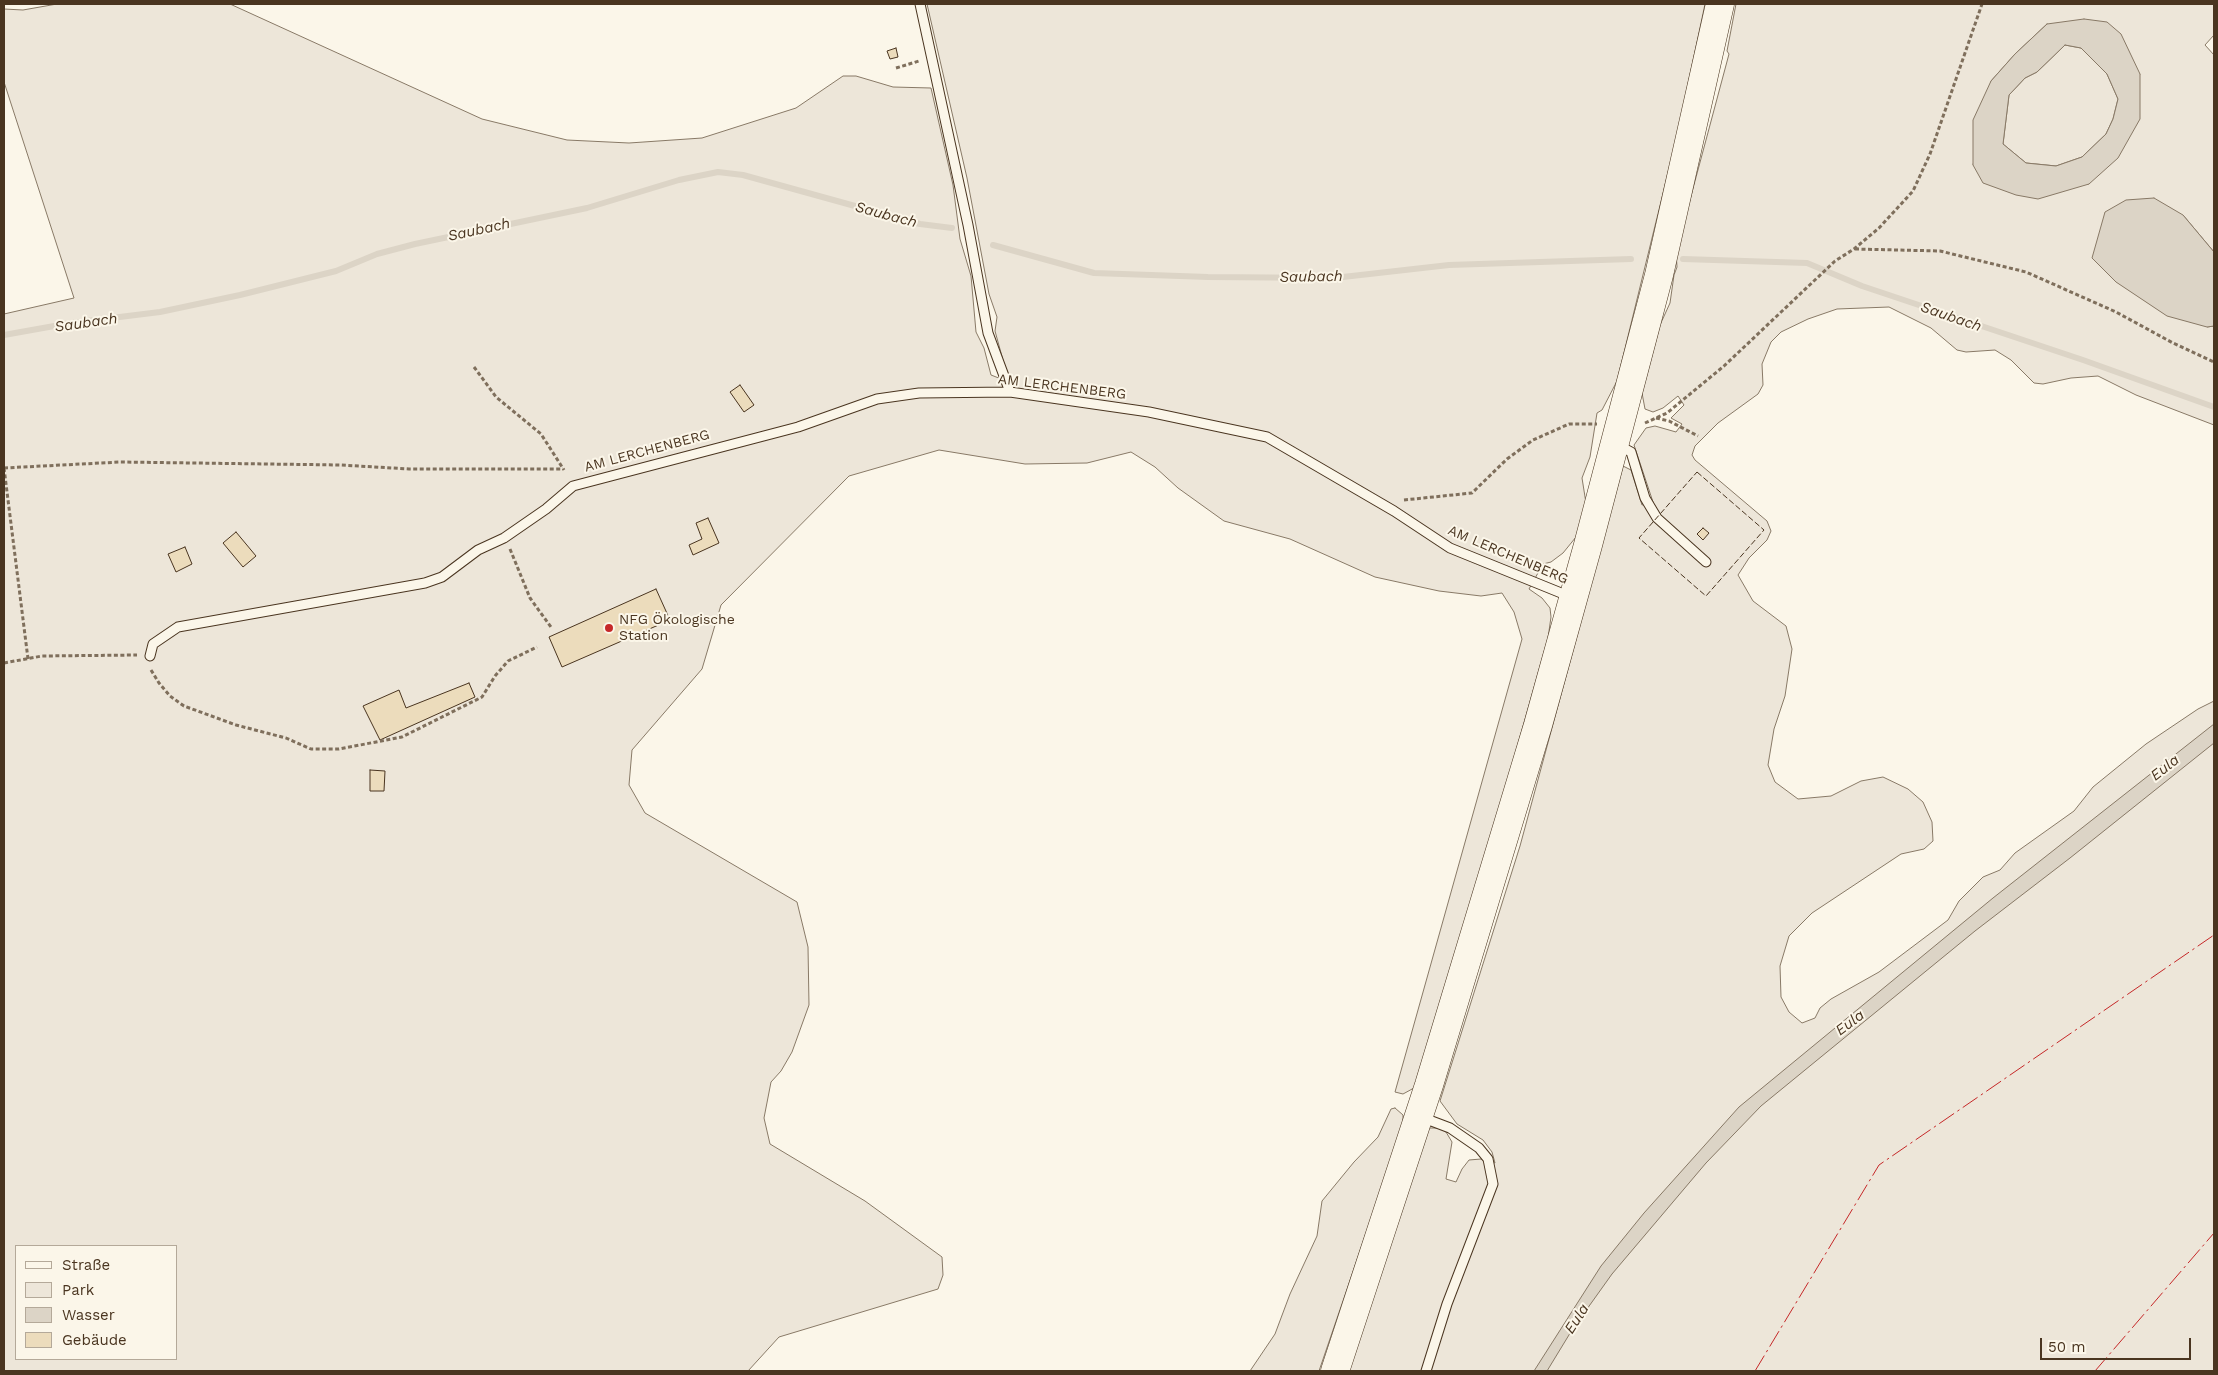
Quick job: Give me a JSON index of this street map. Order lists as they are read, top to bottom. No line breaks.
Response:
{"streets":{"lane":["AM LERCHENBERG"]},"water":["Saubach","Eula"],"places":["NFG Ökologische Station"],"legend":["Straße","Park","Wasser","Gebäude"],"scale_bar":"50 m"}
